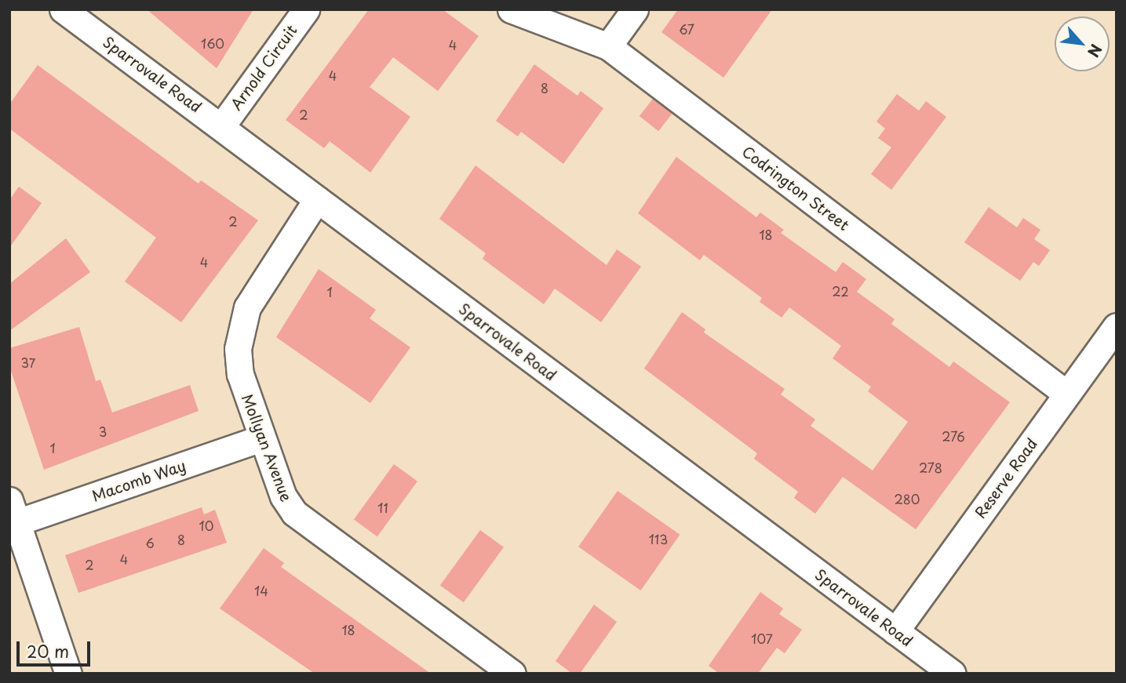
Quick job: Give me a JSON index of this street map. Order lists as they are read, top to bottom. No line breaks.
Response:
{"streets":{"street":["Arnold Circuit","Sparrovale Road","Codrington Street","Mollyan Avenue","Reserve Road","Macomb Way"]},"crossings":[["Arnold Circuit","Sparrovale Road"],["Sparrovale Road","Mollyan Avenue"],["Sparrovale Road","Reserve Road"],["Codrington Street","Reserve Road"],["Mollyan Avenue","Macomb Way"]],"house_numbers":["67","160","4","4","8","2","2","18","4","22","1","37","3","276","1","278","280","11","10","113","8","6","4","2","14","18","107"],"scale_bar":"20 m","north":"bottom right"}
